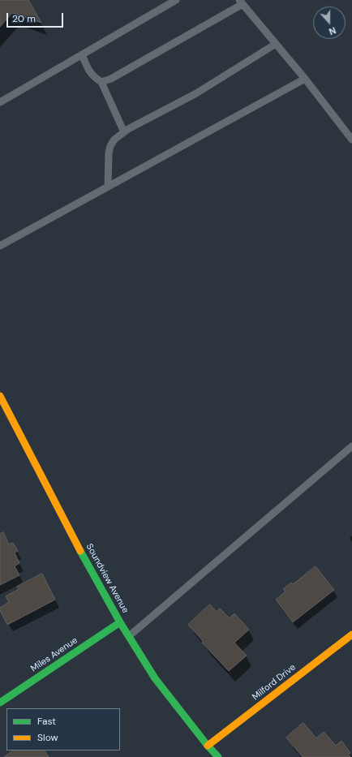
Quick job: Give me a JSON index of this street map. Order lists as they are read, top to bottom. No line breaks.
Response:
{"streets":{"street":["Soundview Avenue","Miles Avenue","Milford Drive"]},"crossings":[["Soundview Avenue","Miles Avenue"],["Soundview Avenue","Milford Drive"]],"legend":["Fast","Slow"],"scale_bar":"20 m","north":"bottom"}
